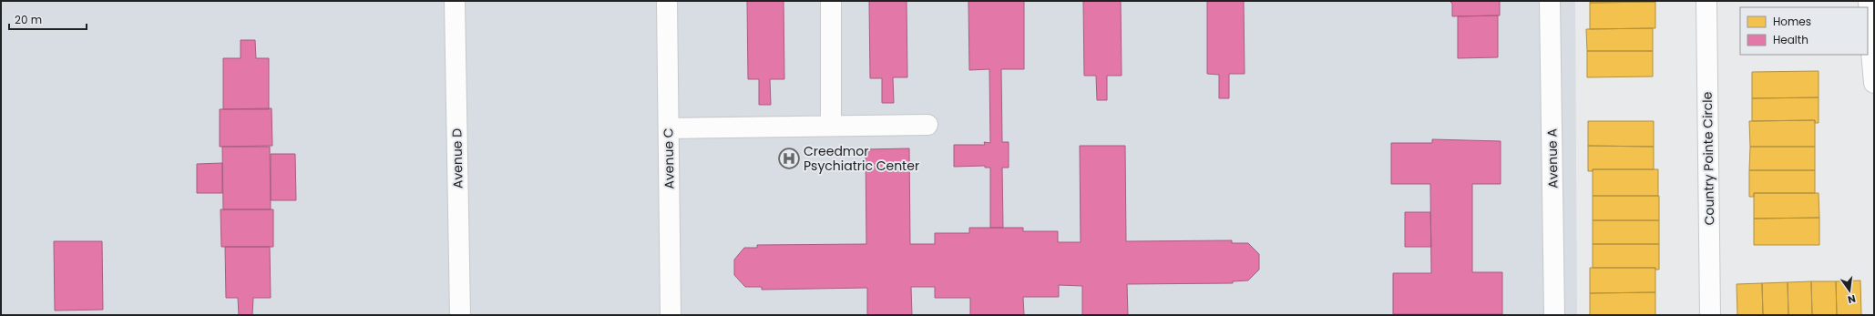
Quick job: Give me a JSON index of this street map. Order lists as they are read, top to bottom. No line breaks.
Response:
{"streets":{"street":["Avenue D","Avenue C","Avenue A","Country Pointe Circle"]},"places":{"hospital":["Creedmor Psychiatric Center"]},"legend":["Homes","Health"],"scale_bar":"20 m","north":"bottom"}
